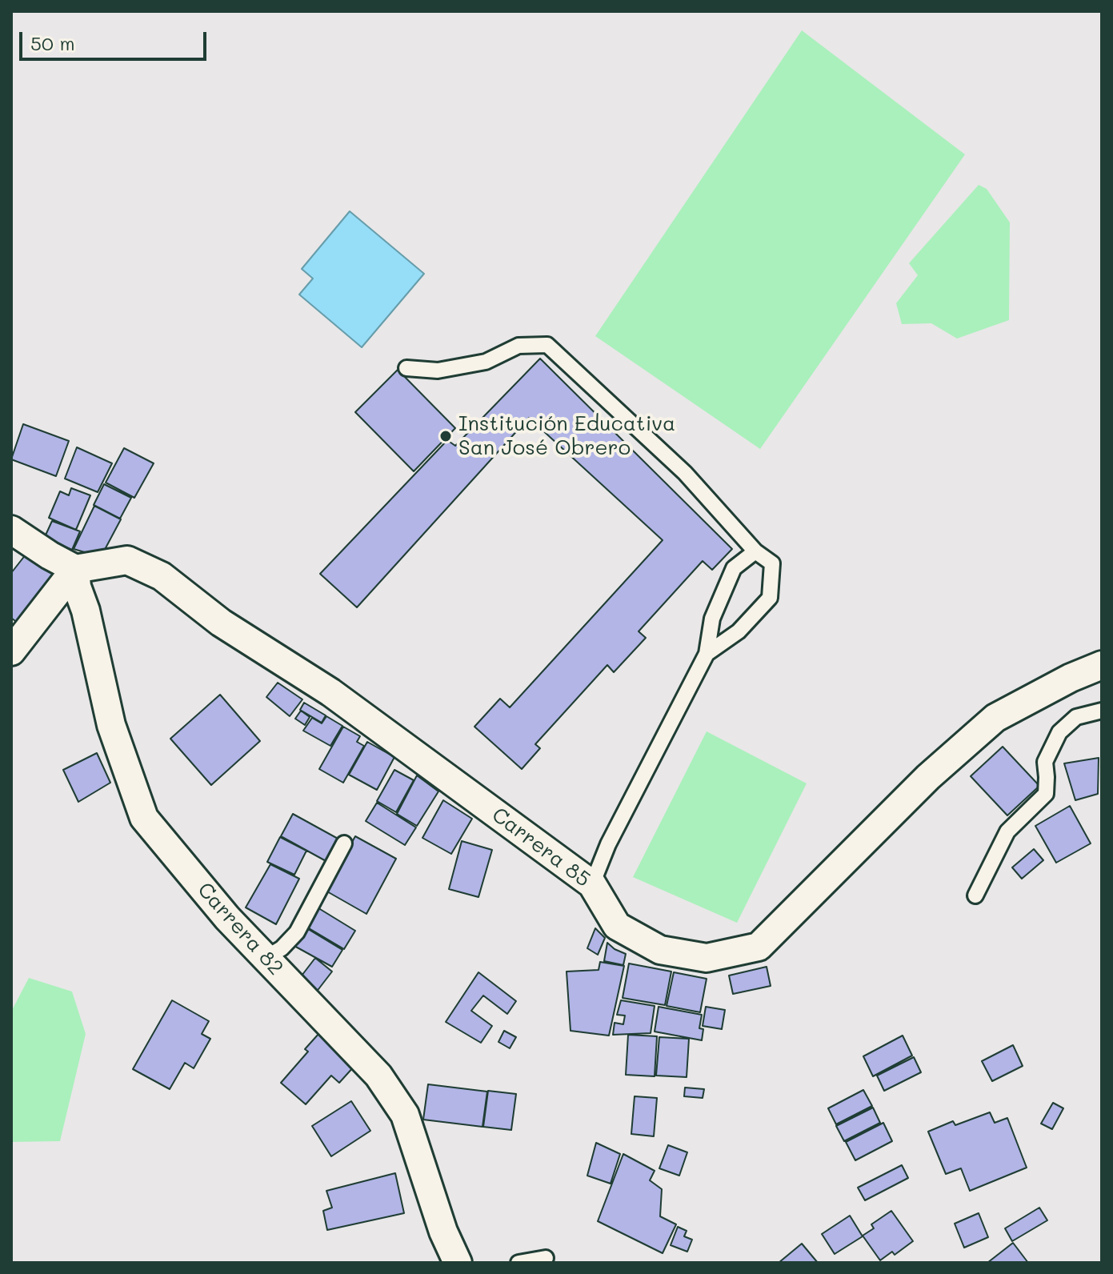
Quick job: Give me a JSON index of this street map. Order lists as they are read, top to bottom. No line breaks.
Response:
{"streets":{"street":["Carrera 85","Carrera 82"]},"crossings":[["Carrera 85","Carrera 82"]],"places":["Institución Educativa San José Obrero"],"scale_bar":"50 m"}
